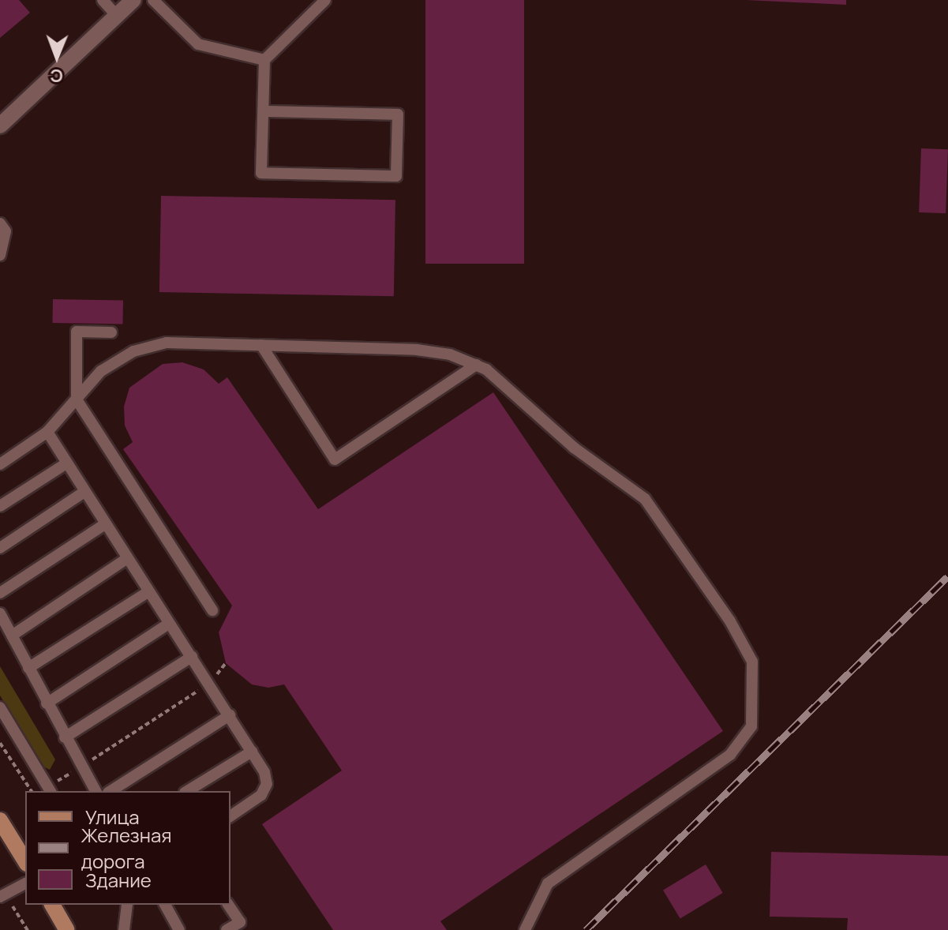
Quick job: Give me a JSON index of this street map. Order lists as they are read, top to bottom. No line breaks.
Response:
{"legend":["Улица","Железная дорога","Здание"],"north":"bottom"}
